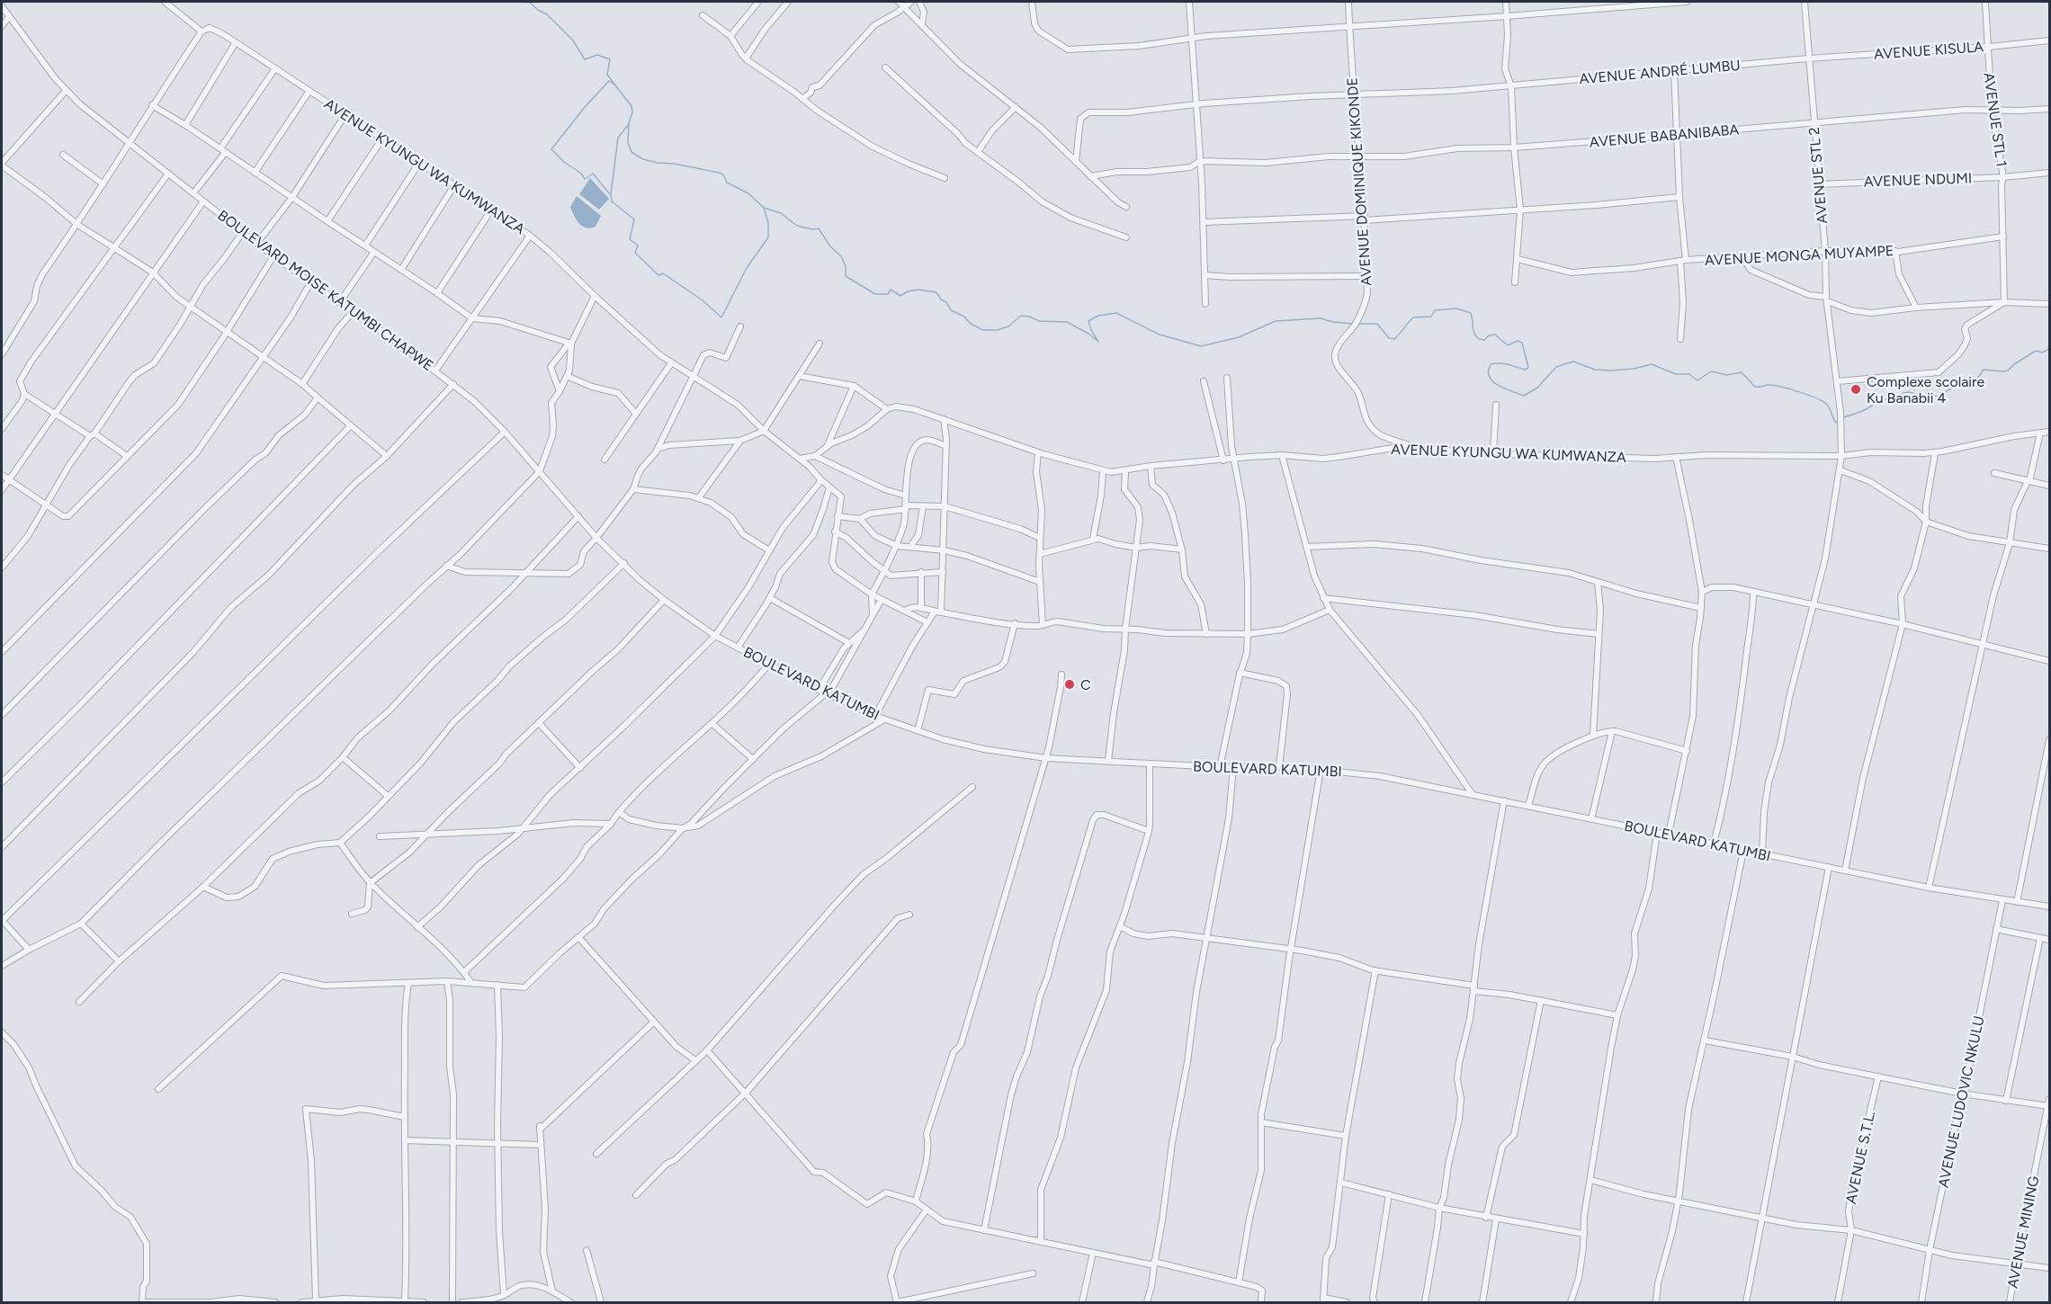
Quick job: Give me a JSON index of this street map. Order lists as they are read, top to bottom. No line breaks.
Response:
{"streets":{"street":["AVENUE KISULA","AVENUE ANDRÉ LUMBU","AVENUE STL 1","AVENUE BABANIBABA","AVENUE KYUNGU WA KUMWANZA","AVENUE STL 2","AVENUE NDUMI","AVENUE DOMINIQUE KIKONDE","AVENUE MONGA MUYAMPE","BOULEVARD MOISE KATUMBI CHAPWE","BOULEVARD KATUMBI","AVENUE LUDOVIC NKULU","AVENUE S.T.L.","AVENUE MINING"]},"crossings":[["AVENUE KISULA","AVENUE ANDRÉ LUMBU"],["AVENUE KISULA","AVENUE STL 1"],["AVENUE KISULA","AVENUE STL 2"],["AVENUE ANDRÉ LUMBU","AVENUE STL 2"],["AVENUE ANDRÉ LUMBU","AVENUE DOMINIQUE KIKONDE"],["AVENUE ANDRÉ LUMBU","AVENUE MONGA MUYAMPE"],["AVENUE STL 1","AVENUE BABANIBABA"],["AVENUE STL 1","AVENUE NDUMI"],["AVENUE STL 1","AVENUE MONGA MUYAMPE"],["AVENUE BABANIBABA","AVENUE STL 2"],["AVENUE BABANIBABA","AVENUE DOMINIQUE KIKONDE"],["AVENUE BABANIBABA","AVENUE MONGA MUYAMPE"],["AVENUE KYUNGU WA KUMWANZA","AVENUE STL 2"],["AVENUE KYUNGU WA KUMWANZA","AVENUE DOMINIQUE KIKONDE"],["AVENUE STL 2","AVENUE NDUMI"],["AVENUE STL 2","AVENUE MONGA MUYAMPE"],["BOULEVARD MOISE KATUMBI CHAPWE","BOULEVARD KATUMBI"],["BOULEVARD KATUMBI","AVENUE LUDOVIC NKULU"]],"places":["Complexe scolaire Ku Banabii 4","C"]}
